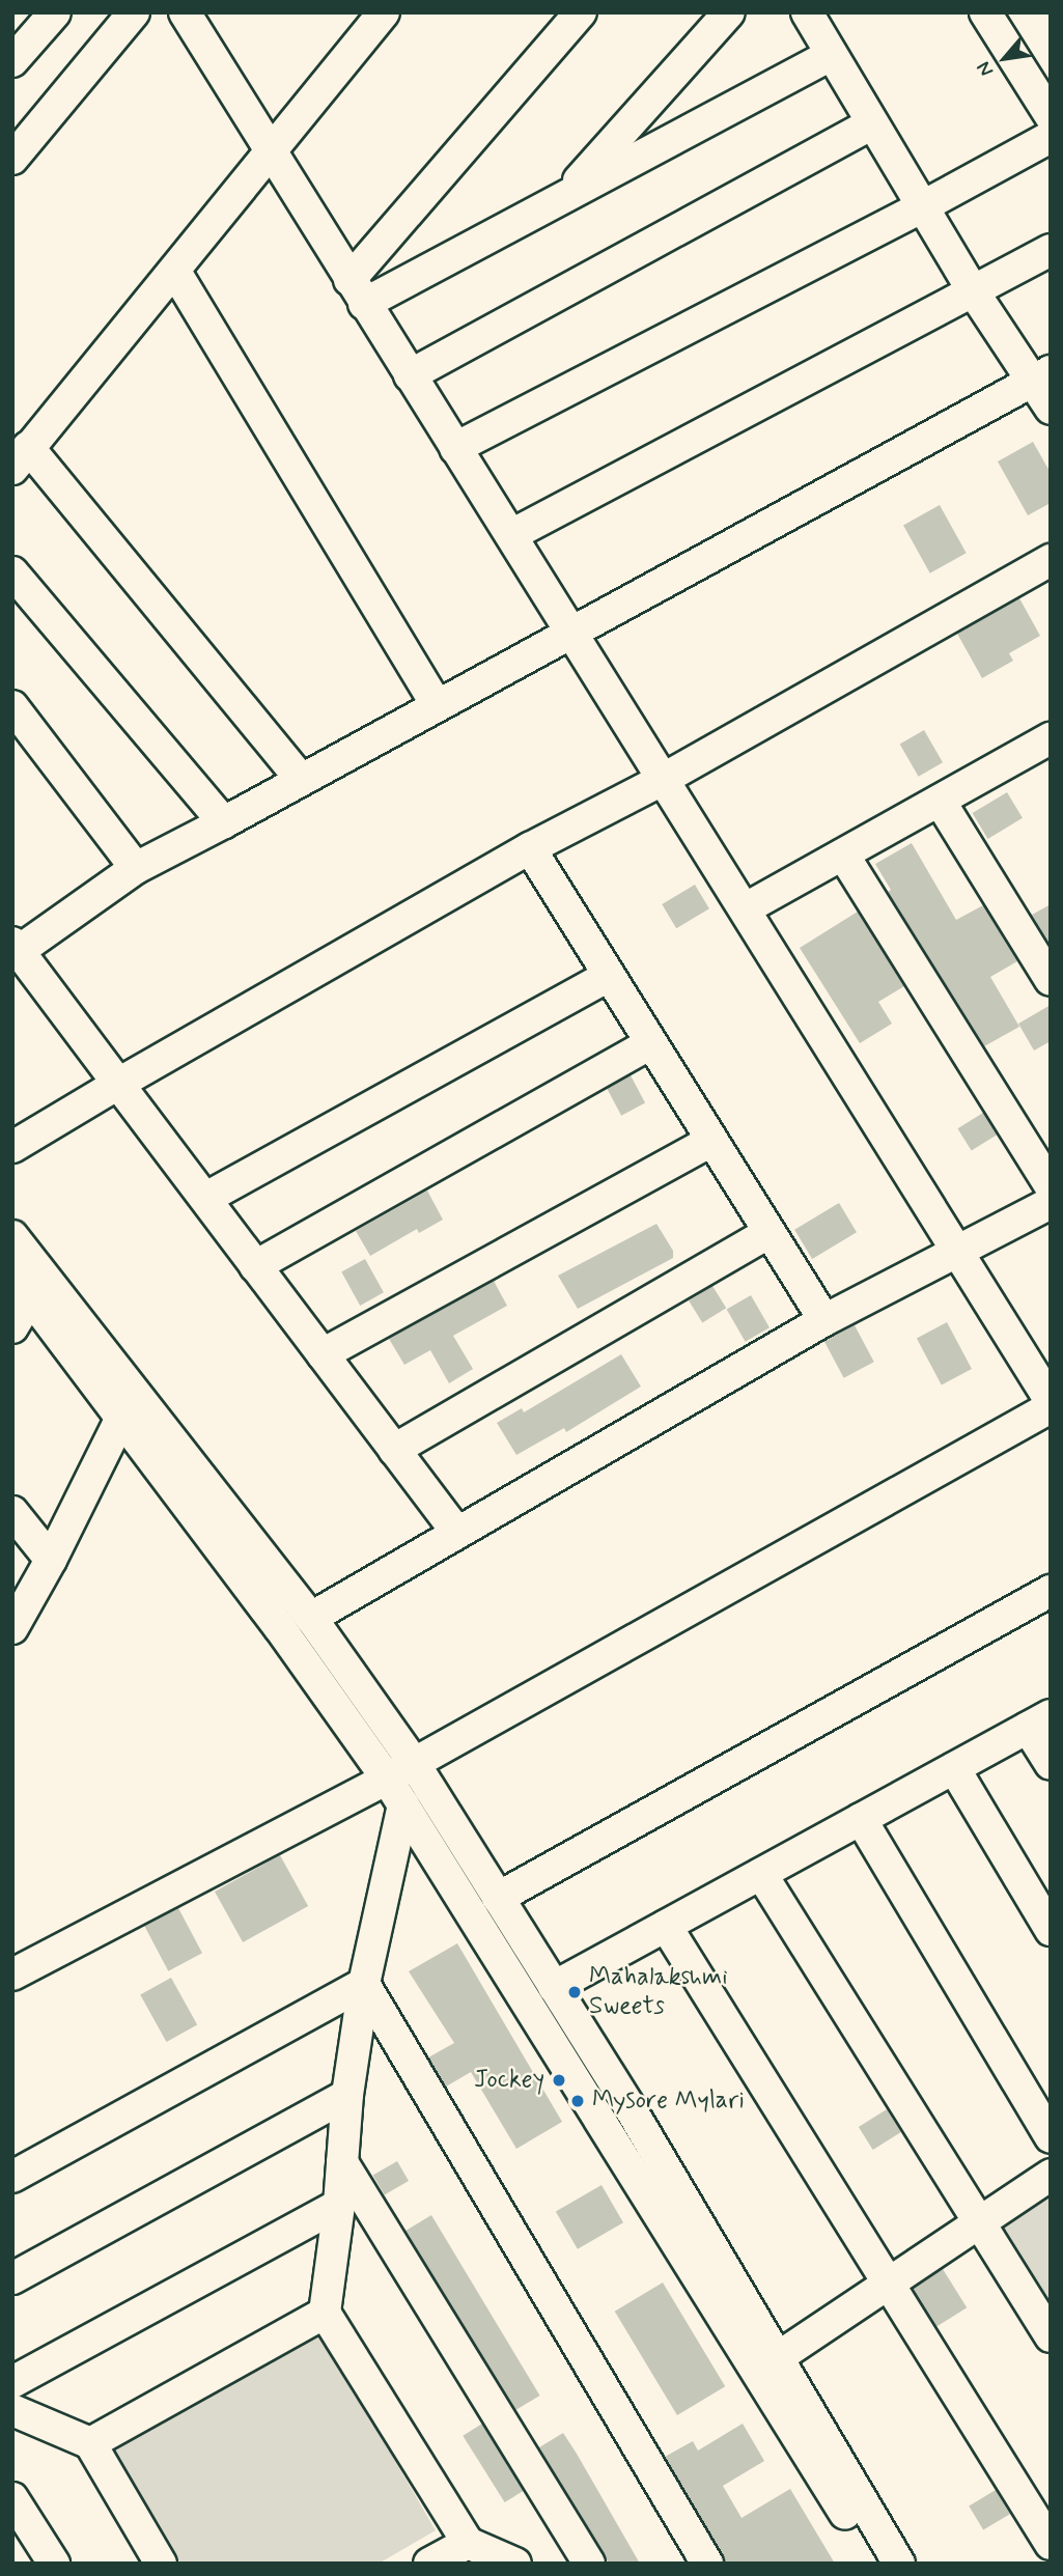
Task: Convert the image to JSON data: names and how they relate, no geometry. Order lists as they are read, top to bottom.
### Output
{
  "places": ["Mahalakshmi Sweets", "Jockey", "Mysore Mylari"],
  "north": "bottom left"
}
